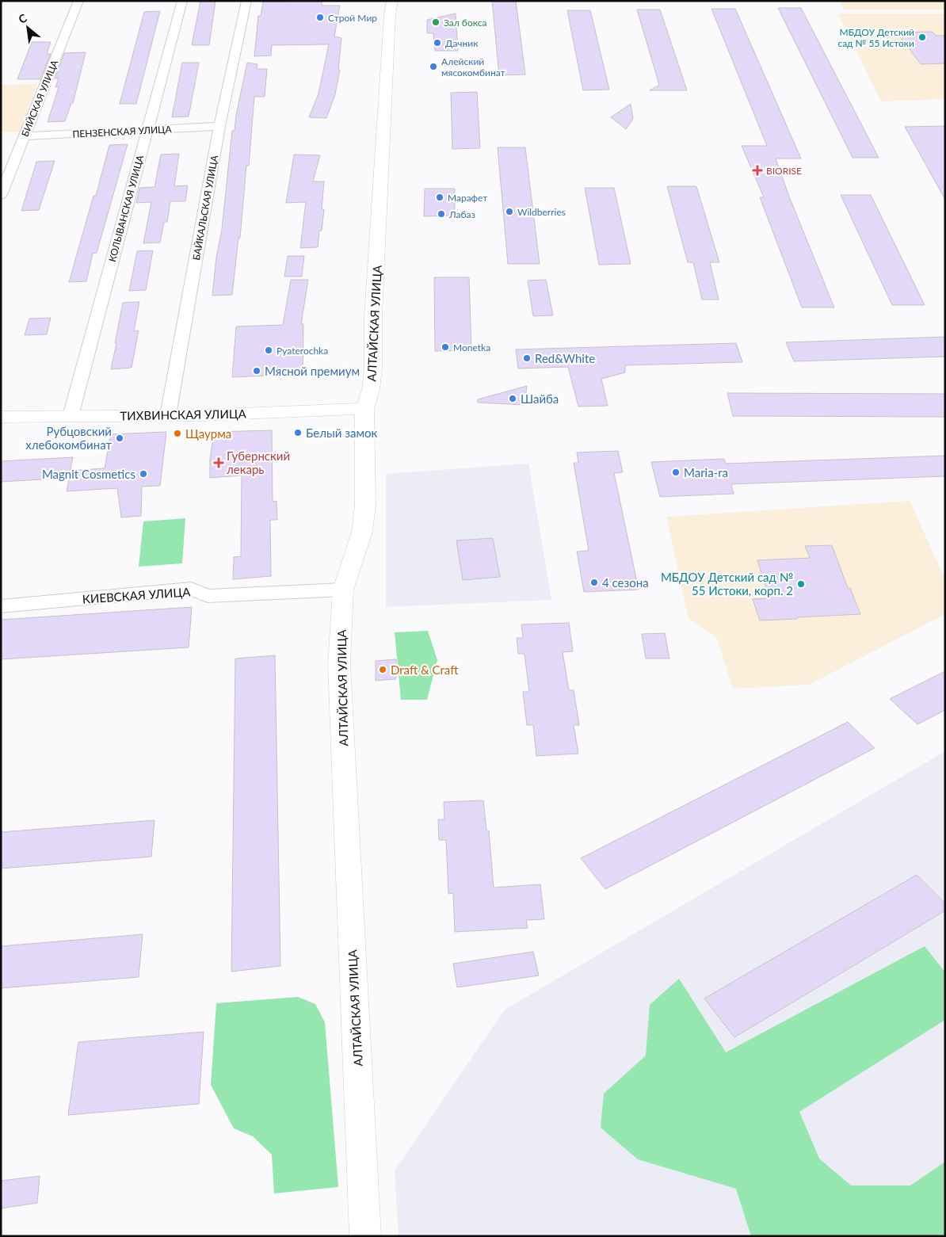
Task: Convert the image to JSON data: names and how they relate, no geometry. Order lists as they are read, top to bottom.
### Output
{
  "streets": {
    "main road": ["АЛТАЙСКАЯ УЛИЦА", "ТИХВИНСКАЯ УЛИЦА"],
    "street": [
      "БИЙСКАЯ УЛИЦА",
      "ПЕНЗЕНСКАЯ УЛИЦА",
      "БАЙКАЛЬСКАЯ УЛИЦА",
      "КОЛЫВАНСКАЯ УЛИЦА",
      "КИЕВСКАЯ УЛИЦА"
    ]
  },
  "crossings": [
    ["БИЙСКАЯ УЛИЦА", "ПЕНЗЕНСКАЯ УЛИЦА"],
    ["ПЕНЗЕНСКАЯ УЛИЦА", "БАЙКАЛЬСКАЯ УЛИЦА"],
    ["ПЕНЗЕНСКАЯ УЛИЦА", "КОЛЫВАНСКАЯ УЛИЦА"],
    ["БАЙКАЛЬСКАЯ УЛИЦА", "ТИХВИНСКАЯ УЛИЦА"],
    ["КОЛЫВАНСКАЯ УЛИЦА", "ТИХВИНСКАЯ УЛИЦА"],
    ["АЛТАЙСКАЯ УЛИЦА", "ТИХВИНСКАЯ УЛИЦА"],
    ["АЛТАЙСКАЯ УЛИЦА", "КИЕВСКАЯ УЛИЦА"]
  ],
  "places": {
    "other": [
      "Строй Мир",
      "Зал бокса",
      "МБДОУ Детский сад № 55 Истоки",
      "Дачник",
      "Алейский мясокомбинат",
      "Марафет",
      "Wildberries",
      "Лабаз",
      "Monetka",
      "Pyaterochka",
      "Red&White",
      "Мясной премиум",
      "Шайба",
      "Белый замок",
      "Щаурма",
      "Рубцовский хлебокомбинат",
      "Maria-ra",
      "Magnit Cosmetics",
      "4 сезона",
      "МБДОУ Детский сад № 55 Истоки, корп. 2",
      "Draft & Craft"
    ],
    "health": ["BIORISE", "Губернский лекарь"]
  },
  "north": "top left"
}
